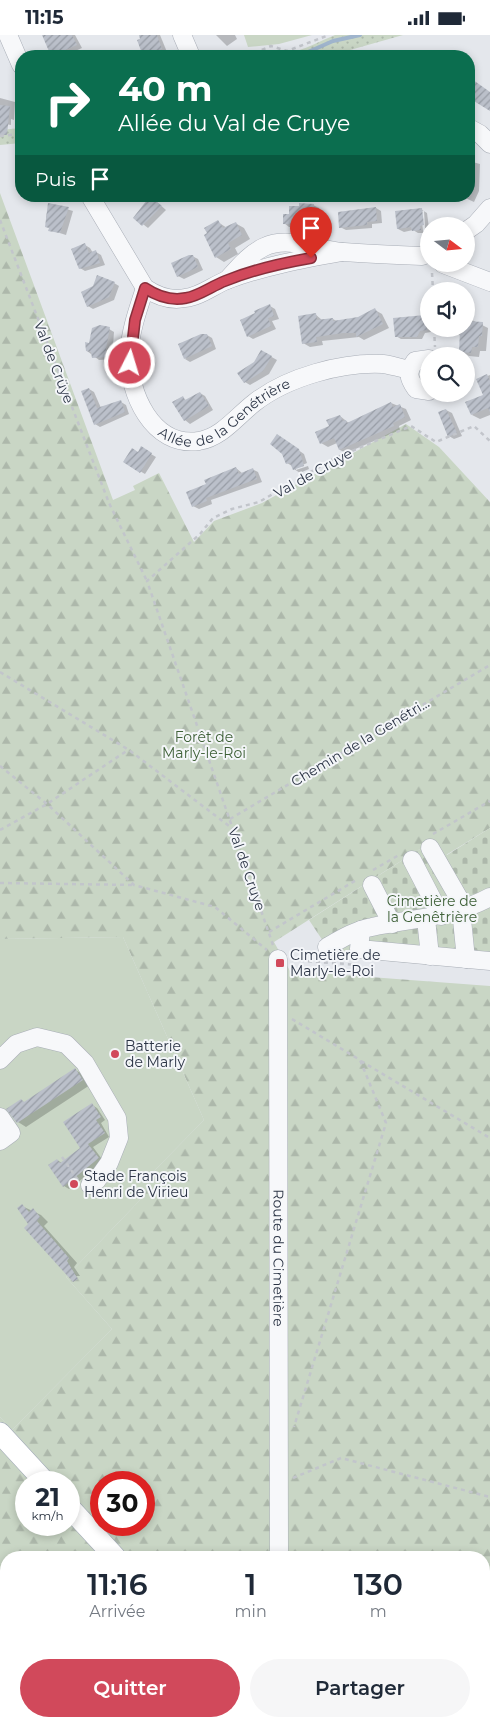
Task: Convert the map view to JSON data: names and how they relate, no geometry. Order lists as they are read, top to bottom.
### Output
{
  "streets": {
    "street": ["Allée de la Genétrière", "Route du Cimetière"],
    "path": ["Val de Crüye", "Val de Cruye", "Chemin de la Genétri..."]
  },
  "crossings": [
    ["Val de Crüye", "Val de Cruye"],
    ["Val de Cruye", "Chemin de la Genétri..."],
    ["Val de Cruye", "Route du Cimetière"]
  ],
  "parks": ["Forêt de Marly-le-Roi", "Cimetière de la Genêtrière"],
  "places": {
    "transit": ["Cimetière de Marly-le-Roi"],
    "other": ["Batterie de Marly", "Stade François Henri de Virieu"]
  },
  "north": "right",
  "page": {
    "status": "11:15",
    "turn": ["40 m", "Allée du Val de Cruye"],
    "then": "Puis",
    "speed": "21 km/h",
    "limit": "30",
    "eta": [
      "11:16",
      "Arrivée",
      "1",
      "min",
      "130",
      "m"
    ],
    "buttons": ["Quitter", "Partager"]
  }
}
